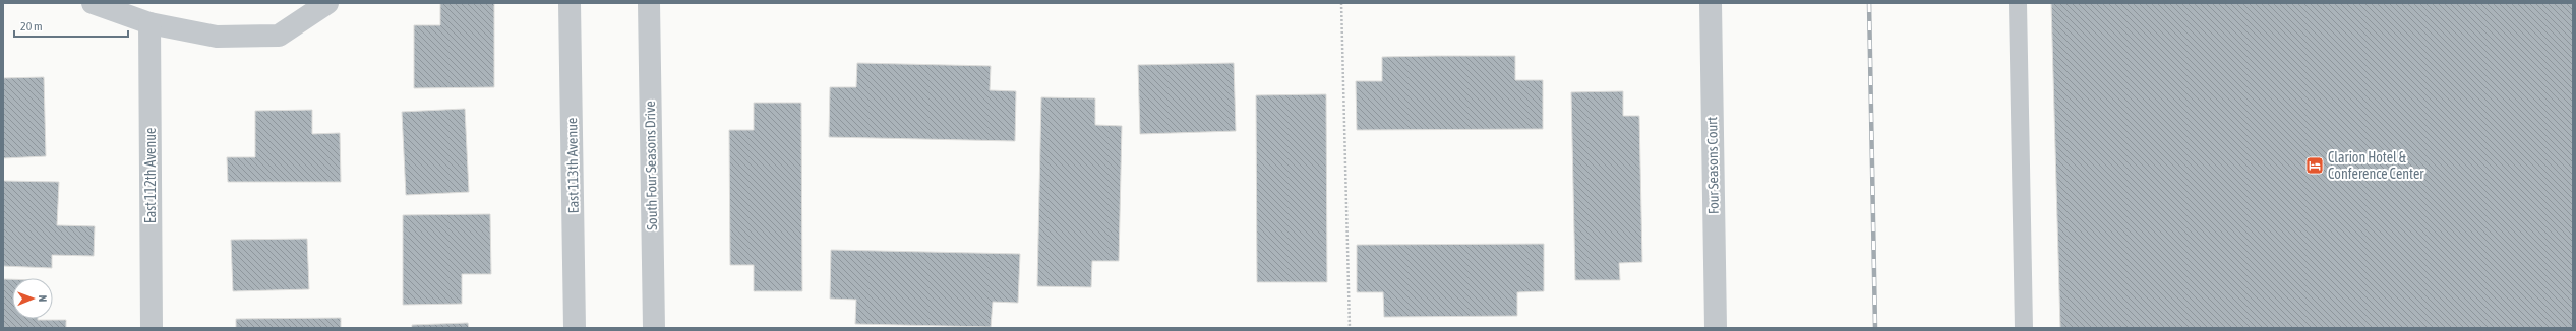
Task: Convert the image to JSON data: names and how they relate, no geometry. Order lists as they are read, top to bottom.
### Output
{
  "streets": {
    "street": [
      "East 113th Avenue",
      "South Four Seasons Drive",
      "Four Seasons Court",
      "East 112th Avenue"
    ]
  },
  "places": {
    "hotel": ["Clarion Hotel & Conference Center"]
  },
  "scale_bar": "20 m",
  "north": "right"
}
